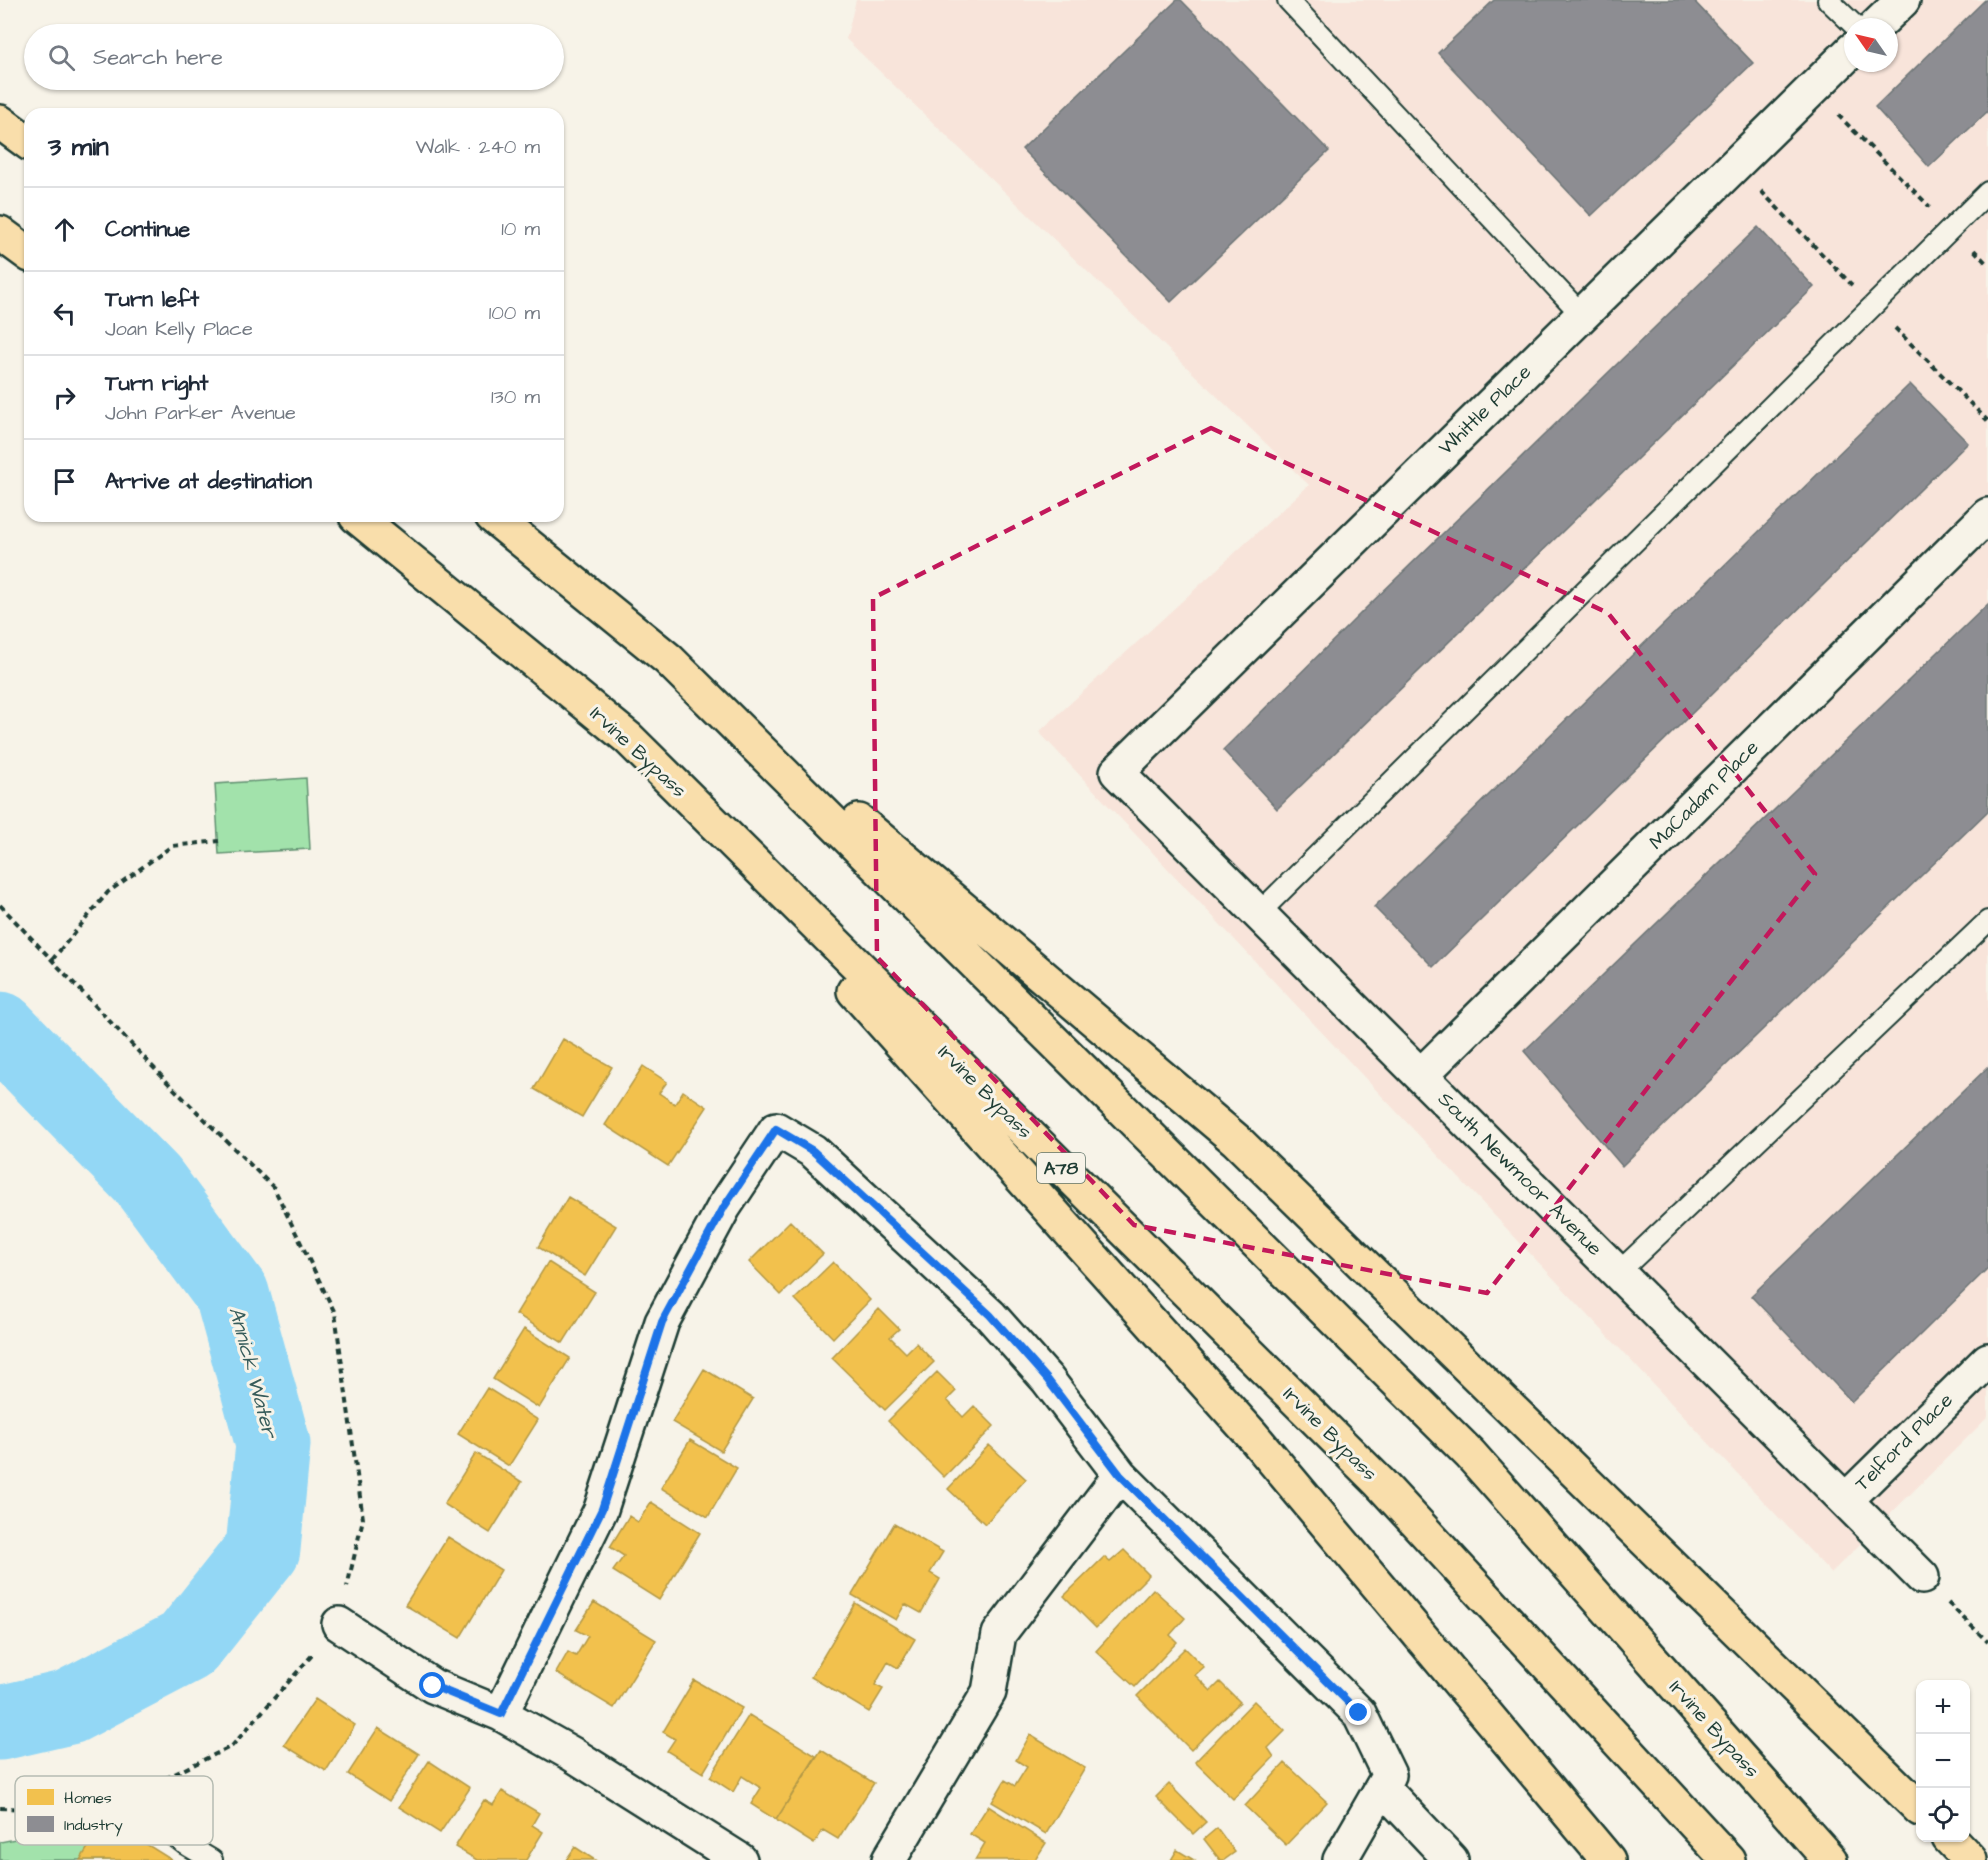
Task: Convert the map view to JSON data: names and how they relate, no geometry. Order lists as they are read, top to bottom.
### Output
{
  "streets": {
    "highway": ["Irvine Bypass", "A78"],
    "street": [
      "Whittle Place",
      "MaCadam Place",
      "South Newmoor Avenue",
      "Telford Place"
    ]
  },
  "crossings": [
    ["Whittle Place", "South Newmoor Avenue"],
    ["Irvine Bypass", "A78"],
    ["MaCadam Place", "South Newmoor Avenue"],
    ["South Newmoor Avenue", "Telford Place"]
  ],
  "water": ["Annick Water"],
  "legend": ["Homes", "Industry"],
  "north": "top left",
  "page": {
    "search": "Search here",
    "heading": ["3 min", "Walk · 240 m"],
    "list": [
      ["Continue", "10 m"],
      ["Turn left", "Joan Kelly Place", "100 m"],
      ["Turn right", "John Parker Avenue", "130 m"],
      "Arrive at destination"
    ],
    "map_buttons": ["+", "−"]
  }
}
